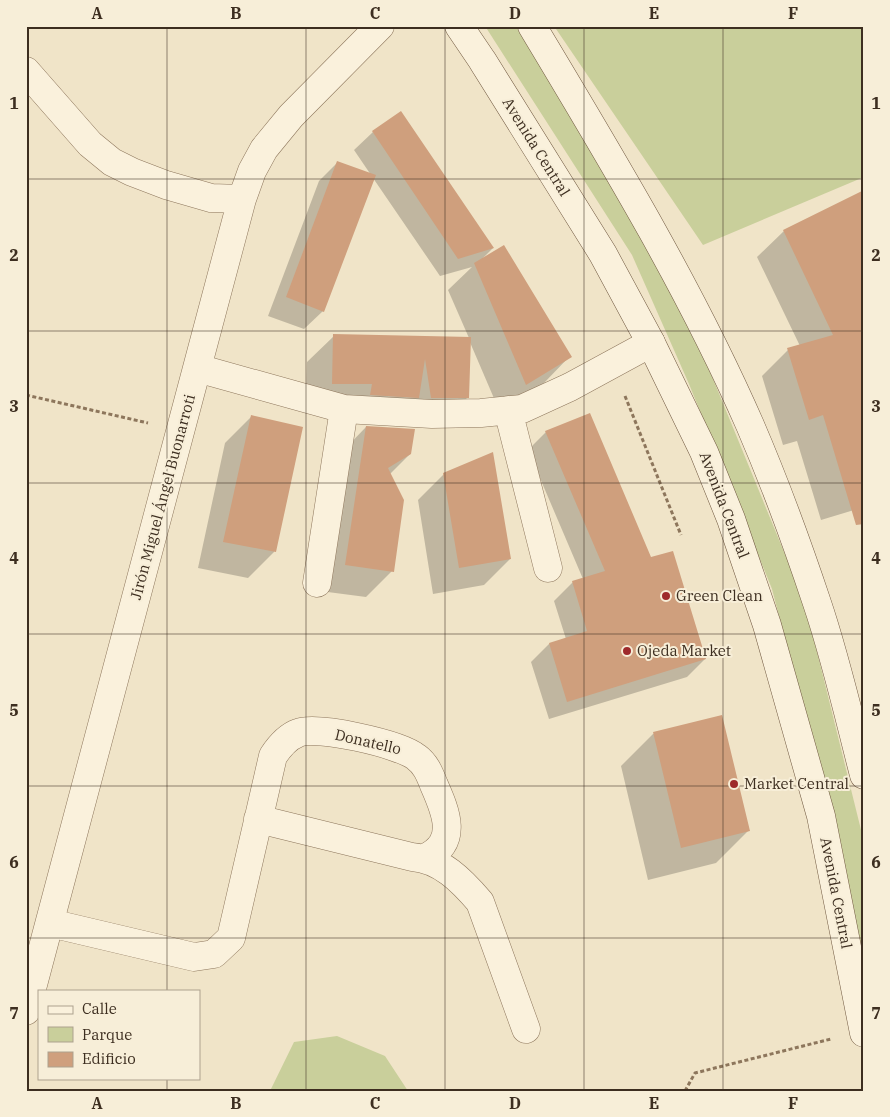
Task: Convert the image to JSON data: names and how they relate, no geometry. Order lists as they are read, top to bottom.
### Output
{
  "streets": {
    "street": ["Avenida Central", "Jirón Miguel Ángel Buonarroti", "Donatello"]
  },
  "crossings": [
    ["Jirón Miguel Ángel Buonarroti", "Donatello"]
  ],
  "places": ["Green Clean", "Ojeda Market", "Market Central"],
  "legend": ["Calle", "Parque", "Edificio"],
  "grid": {
    "columns": [
      "A",
      "B",
      "C",
      "D",
      "E",
      "F"
    ],
    "rows": [
      "1",
      "2",
      "3",
      "4",
      "5",
      "6",
      "7"
    ]
  }
}
